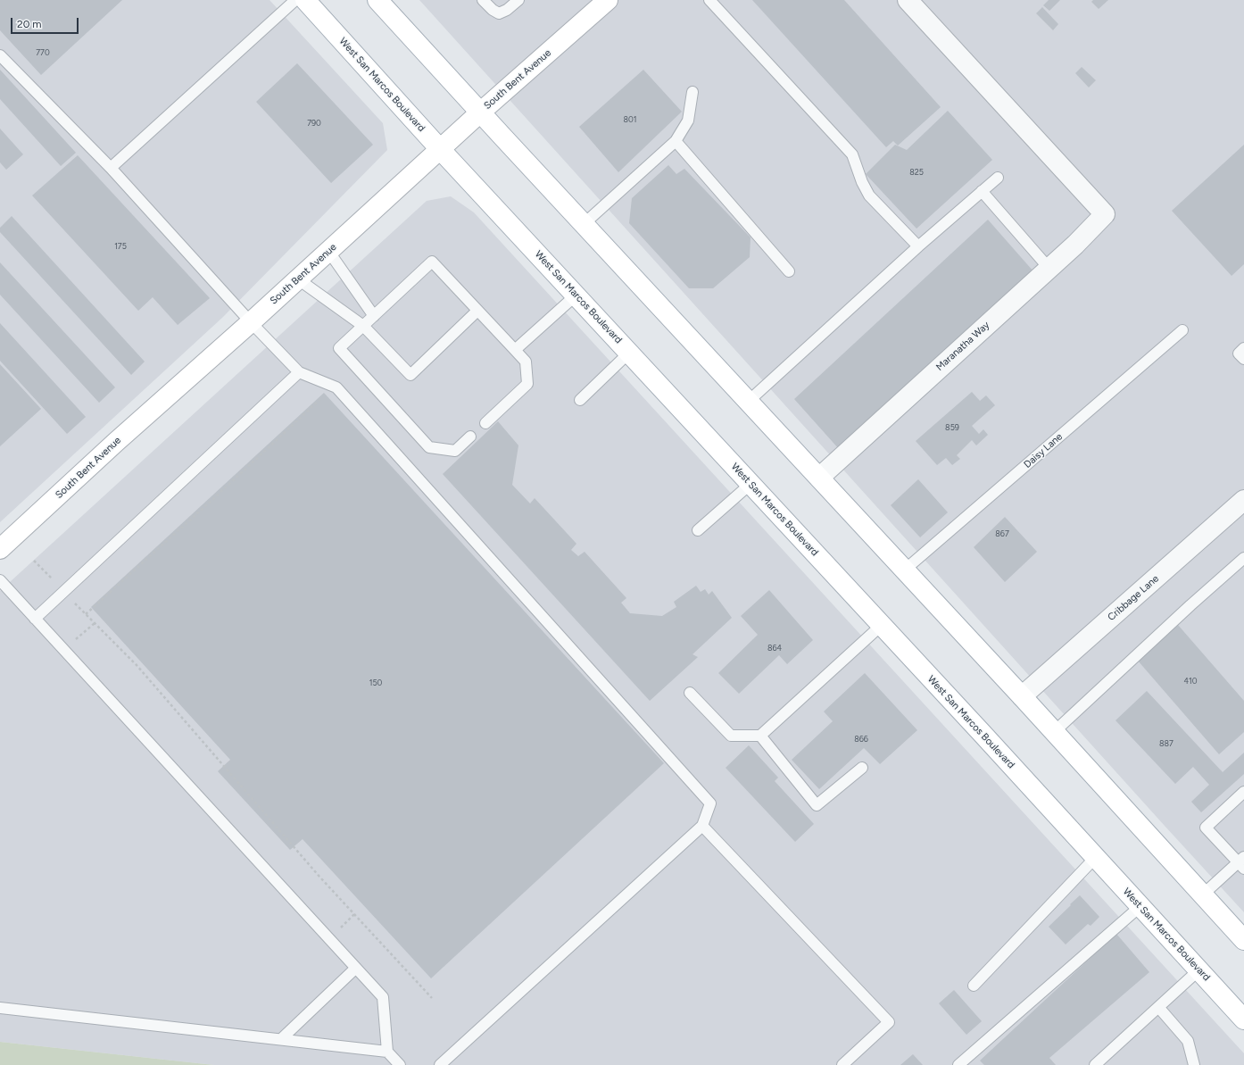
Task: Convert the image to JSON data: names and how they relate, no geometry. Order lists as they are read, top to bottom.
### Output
{
  "streets": {
    "main road": ["South Bent Avenue", "West San Marcos Boulevard"],
    "street": ["Maranatha Way", "Cribbage Lane"],
    "lane": ["Daisy Lane"]
  },
  "crossings": [
    ["South Bent Avenue", "West San Marcos Boulevard"]
  ],
  "house_numbers": [
    "770",
    "801",
    "790",
    "825",
    "175",
    "859",
    "867",
    "864",
    "410",
    "150",
    "866",
    "887"
  ],
  "scale_bar": "20 m"
}
